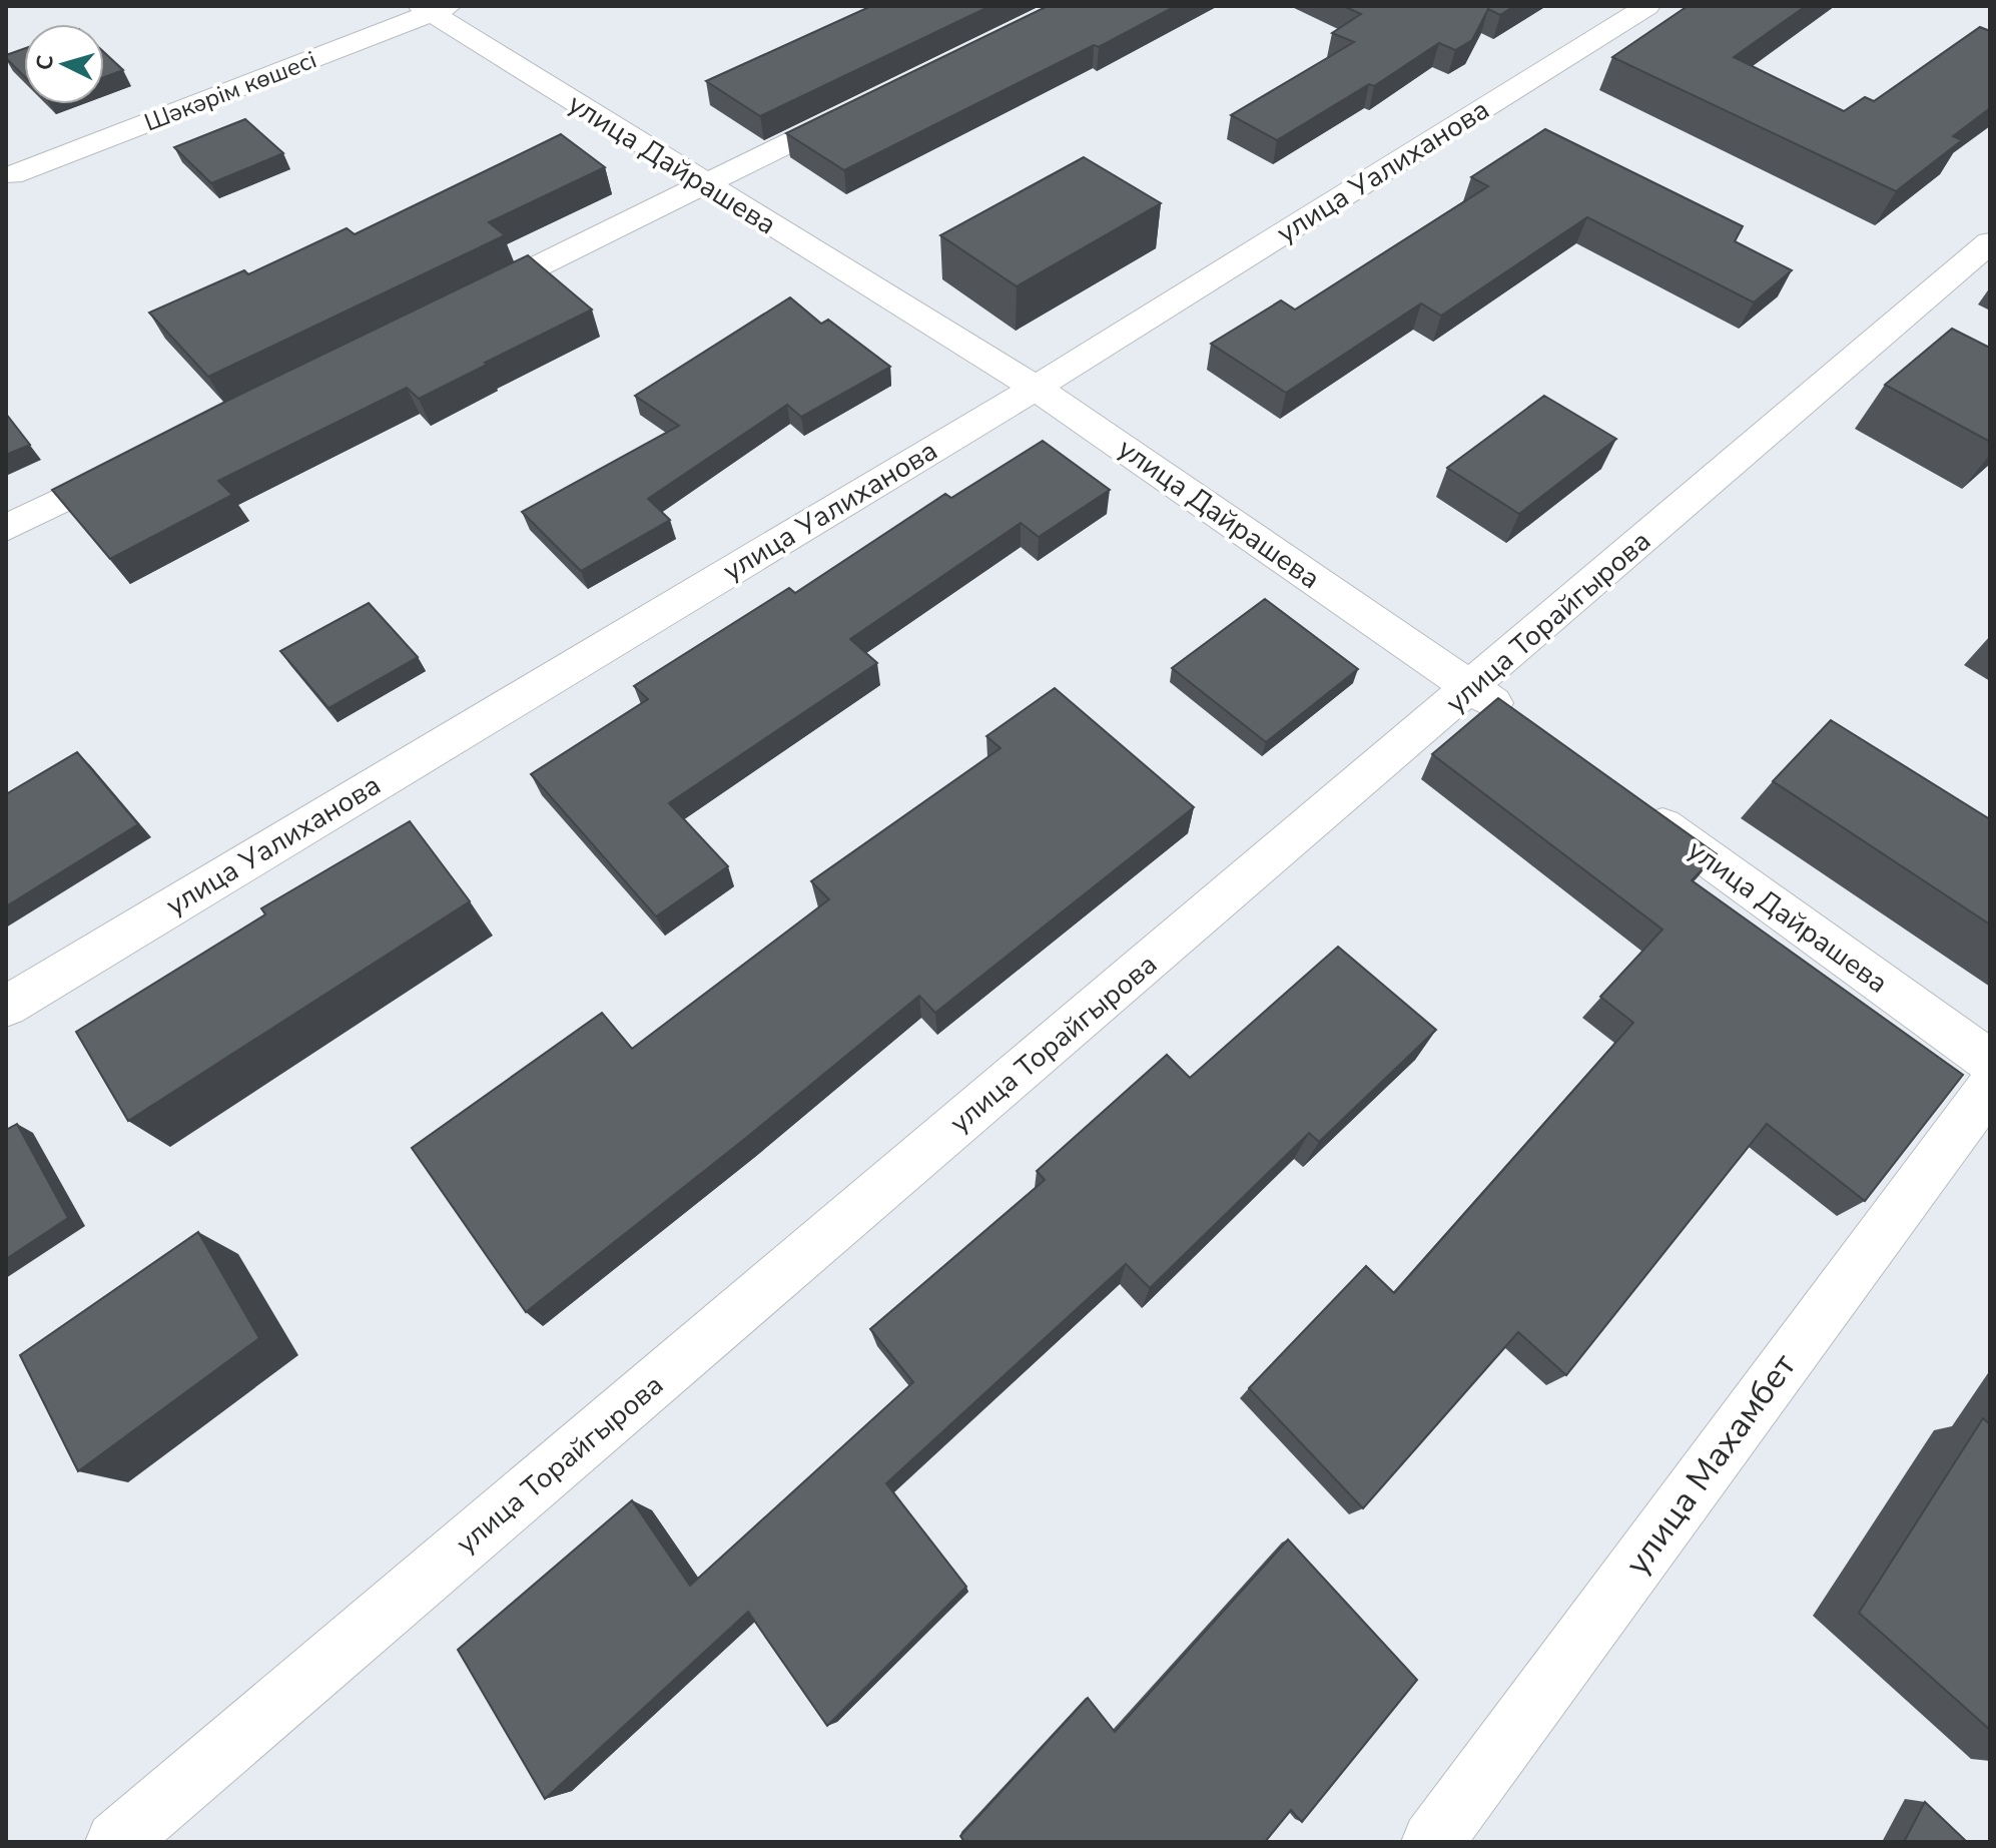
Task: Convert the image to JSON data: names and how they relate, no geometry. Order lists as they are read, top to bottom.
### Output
{
  "streets": {
    "street": [
      "Шәкәрім көшесі",
      "улица Дайрашева",
      "улица Уалиханова",
      "улица Торайгырова",
      "улица Махамбет"
    ]
  },
  "crossings": [
    ["Шәкәрім көшесі", "улица Дайрашева"],
    ["улица Дайрашева", "улица Уалиханова"],
    ["улица Дайрашева", "улица Торайгырова"]
  ],
  "north": "left"
}
